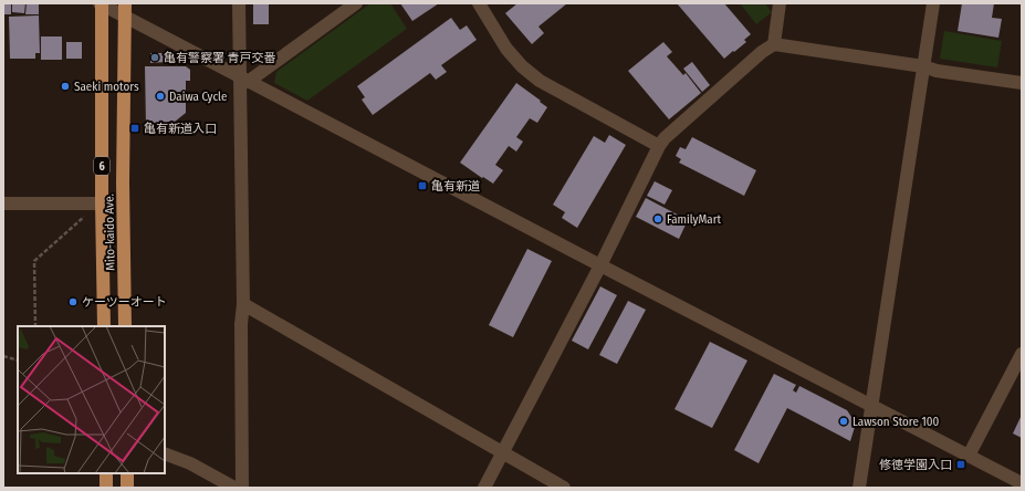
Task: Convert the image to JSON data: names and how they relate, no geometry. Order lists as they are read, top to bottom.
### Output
{
  "streets": {
    "highway": ["6", "Mito-kaido Ave."]
  },
  "places": {
    "other": [
      "亀有警察署 青戸交番",
      "Saeki motors",
      "Daiwa Cycle",
      "FamilyMart",
      "ケーツーオート",
      "Lawson Store 100"
    ],
    "transit": ["亀有新道入口", "亀有新道", "修徳学園入口"]
  }
}
